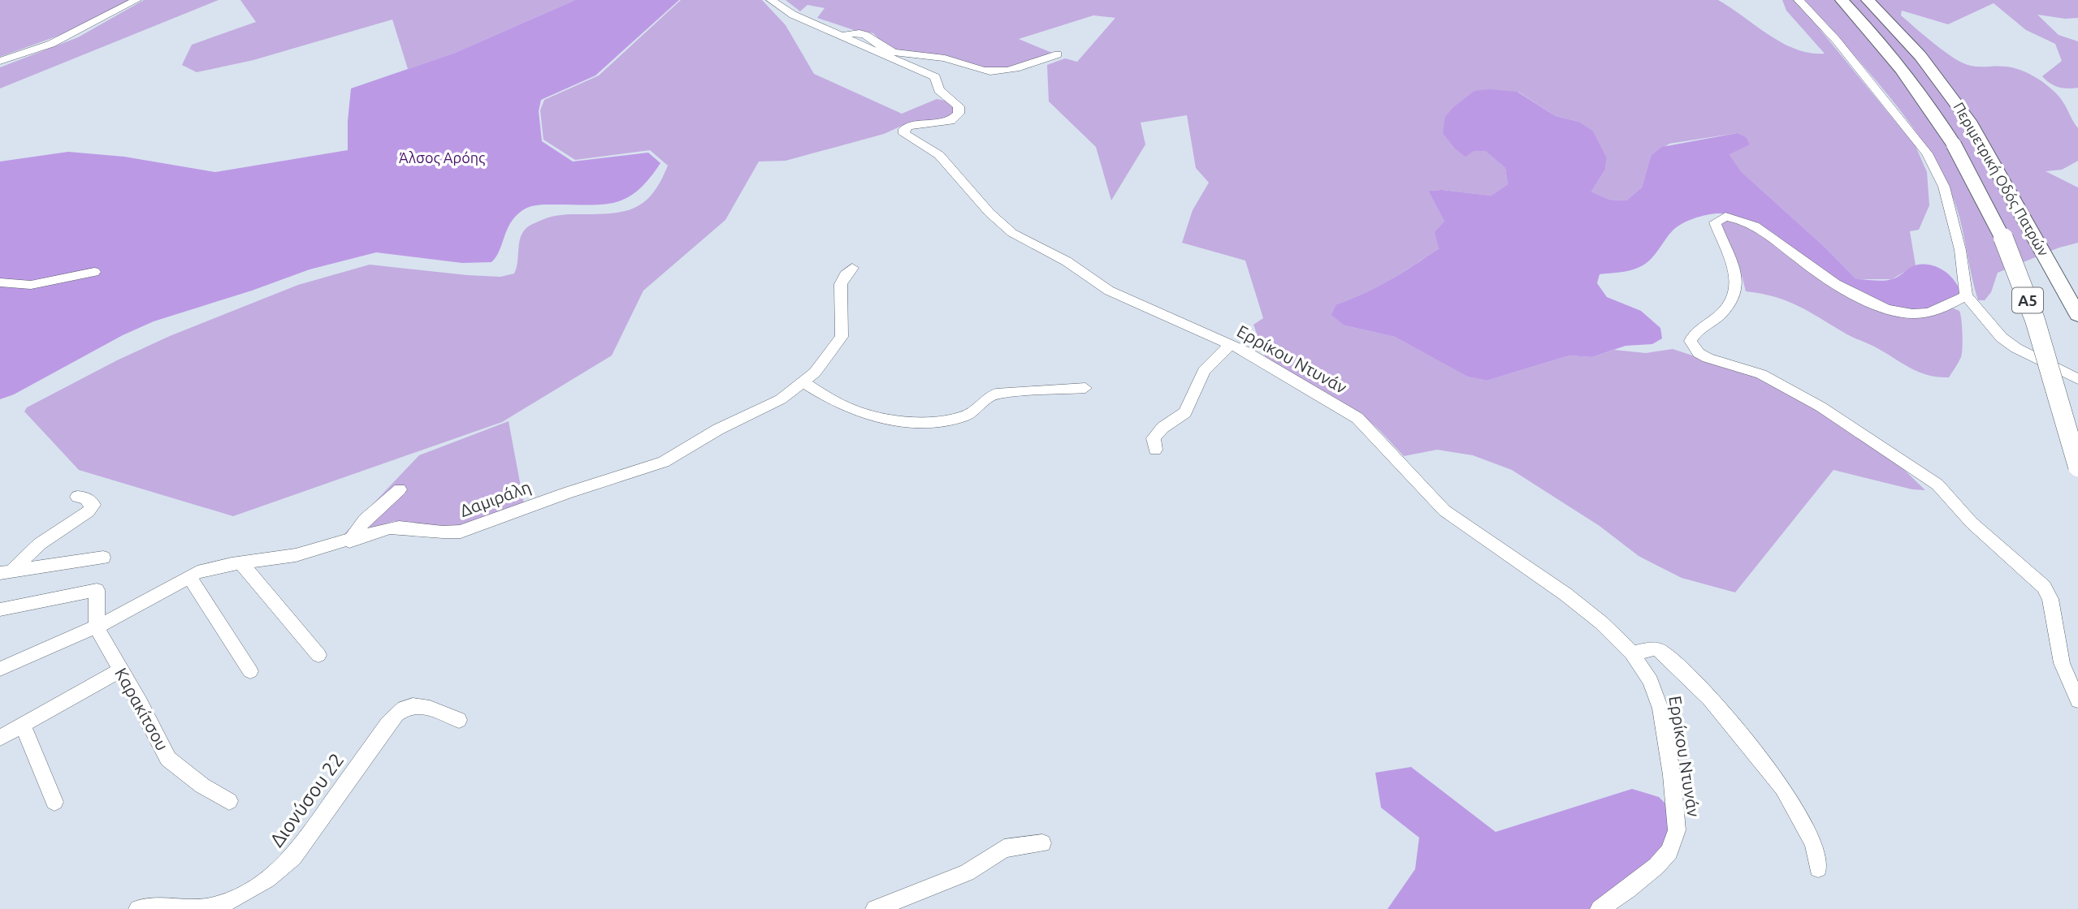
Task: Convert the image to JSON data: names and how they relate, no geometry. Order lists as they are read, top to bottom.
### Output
{
  "streets": {
    "highway": ["Περιμετρική Οδός Πατρών", "Α5"],
    "street": [
      "Ερρίκου Ντυνάν",
      "Δαμιράλη",
      "Καρακίτσου",
      "Διονύσου 22"
    ]
  },
  "crossings": [
    ["Δαμιράλη", "Καρακίτσου"]
  ],
  "parks": ["Άλσος Αρόης"]
}
